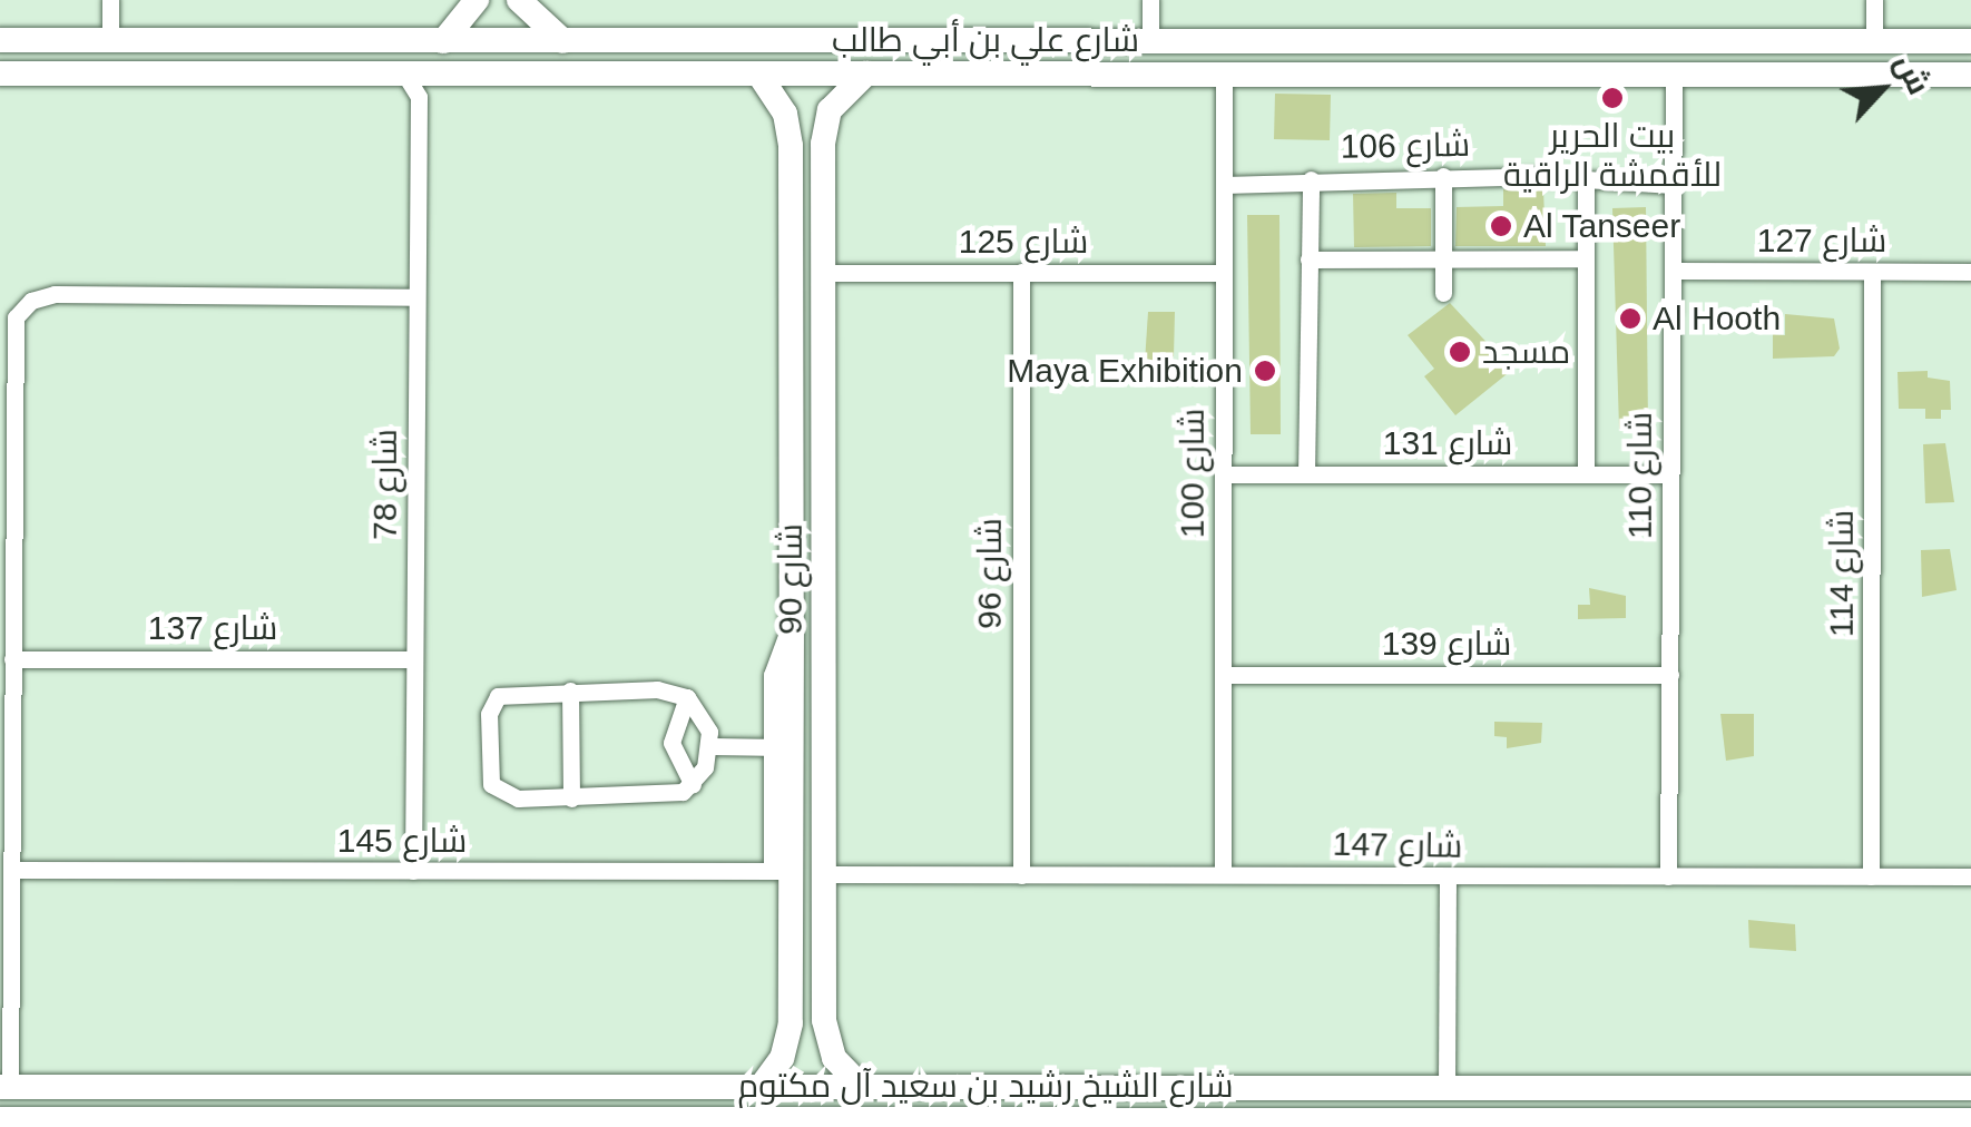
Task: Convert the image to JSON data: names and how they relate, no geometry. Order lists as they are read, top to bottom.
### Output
{
  "streets": {
    "street": [
      "شارع علي بن أبي طالب",
      "شارع 106",
      "شارع 127",
      "شارع 125",
      "شارع 131",
      "شارع 100",
      "شارع 110",
      "شارع 78",
      "شارع 96",
      "شارع 114",
      "شارع 90",
      "شارع 137",
      "شارع 139",
      "شارع 145",
      "شارع 147",
      "شارع الشيخ رشيد بن سعيد آل مكتوم"
    ]
  },
  "crossings": [
    ["شارع علي بن أبي طالب", "شارع 100"],
    ["شارع علي بن أبي طالب", "شارع 110"],
    ["شارع علي بن أبي طالب", "شارع 78"],
    ["شارع علي بن أبي طالب", "شارع 90"],
    ["شارع 106", "شارع 100"],
    ["شارع 106", "شارع 110"],
    ["شارع 127", "شارع 110"],
    ["شارع 127", "شارع 114"],
    ["شارع 125", "شارع 100"],
    ["شارع 125", "شارع 96"],
    ["شارع 125", "شارع 90"],
    ["شارع 131", "شارع 100"],
    ["شارع 131", "شارع 110"],
    ["شارع 100", "شارع 139"],
    ["شارع 100", "شارع 147"],
    ["شارع 110", "شارع 139"],
    ["شارع 110", "شارع 147"],
    ["شارع 78", "شارع 137"],
    ["شارع 78", "شارع 145"],
    ["شارع 96", "شارع 147"],
    ["شارع 114", "شارع 147"],
    ["شارع 90", "شارع 145"],
    ["شارع 90", "شارع 147"],
    ["شارع 90", "شارع الشيخ رشيد بن سعيد آل مكتوم"]
  ],
  "places": [
    "بيت الحرير للأقمشة الراقية",
    "Al Tanseer",
    "Al Hooth",
    "مسجد",
    "Maya Exhibition"
  ],
  "north": "top right"
}
